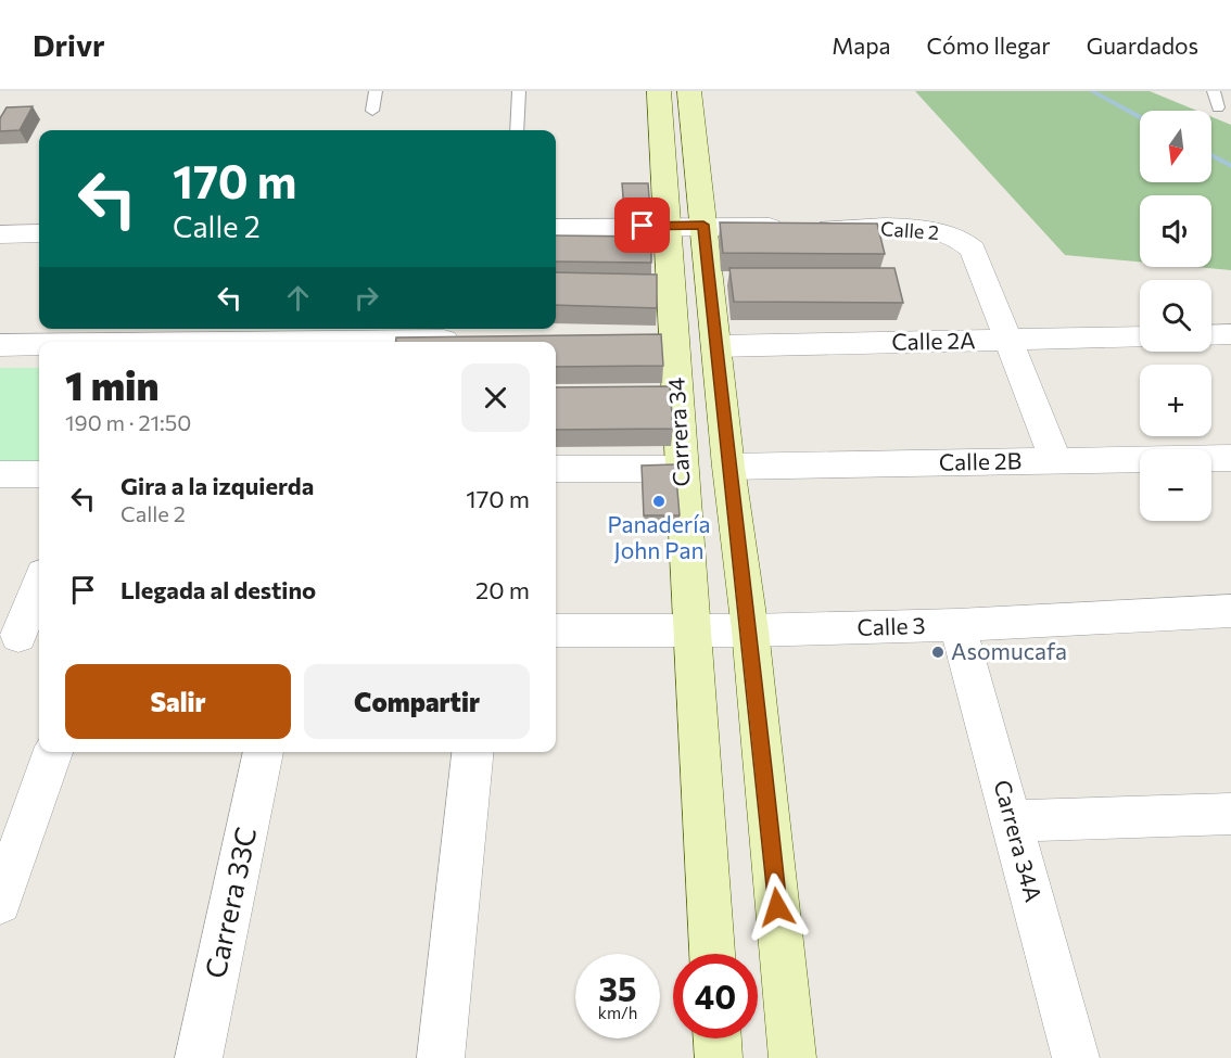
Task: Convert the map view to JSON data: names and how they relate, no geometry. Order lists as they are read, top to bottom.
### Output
{
  "streets": {
    "street": [
      "Calle 2",
      "Calle 2A",
      "Carrera 34",
      "Calle 2B",
      "Calle 3",
      "Carrera 34A",
      "Carrera 33C"
    ]
  },
  "crossings": [
    ["Calle 2", "Calle 2A"],
    ["Calle 2", "Carrera 34"],
    ["Calle 2A", "Carrera 34"],
    ["Carrera 34", "Calle 2B"],
    ["Carrera 34", "Calle 3"],
    ["Calle 3", "Carrera 34A"]
  ],
  "places": ["Panadería John Pan", "Asomucafa"],
  "north": "bottom",
  "page": {
    "header": "Drivr",
    "nav": ["Mapa", "Cómo llegar", "Guardados"],
    "map_buttons": ["+", "−"],
    "turn": ["170 m", "Calle 2"],
    "heading": ["1 min", "190 m · 21:50"],
    "list": [
      {
        "name": "Gira a la izquierda",
        "note": "Calle 2",
        "value": "170 m"
      },
      {
        "name": "Llegada al destino",
        "value": "20 m"
      }
    ],
    "buttons": ["Salir", "Compartir"],
    "speed": "35 km/h",
    "limit": "40"
  }
}
